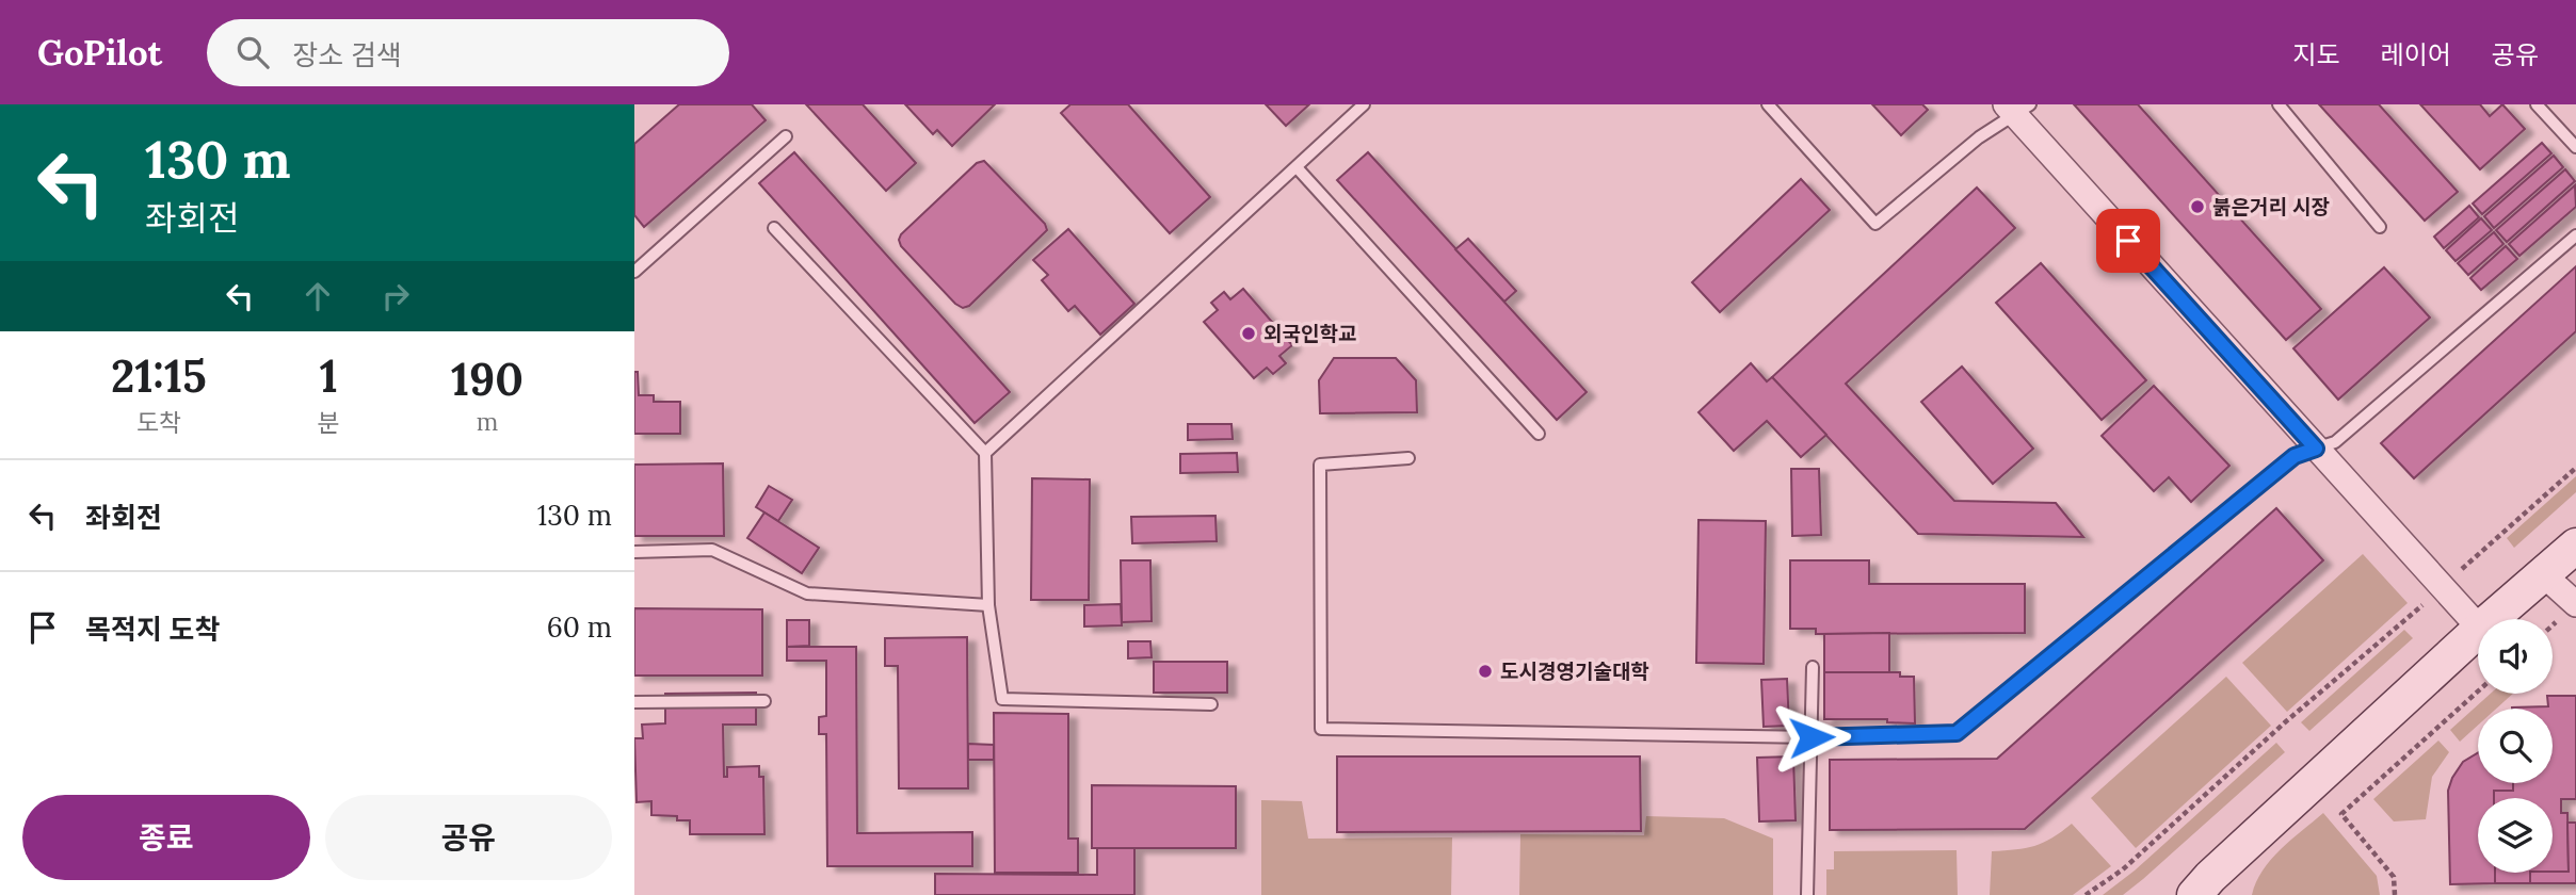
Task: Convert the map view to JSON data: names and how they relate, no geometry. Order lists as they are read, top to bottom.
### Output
{
  "places": ["붉은거리 시장", "외국인학교", "도시경영기술대학"],
  "page": {
    "header": "GoPilot",
    "search": "장소 검색",
    "nav": ["지도", "레이어", "공유"],
    "turn": ["130 m", "좌회전"],
    "eta": [
      "21:15",
      "도착",
      "1",
      "분",
      "190",
      "m"
    ],
    "list": [
      {
        "name": "좌회전",
        "value": "130 m"
      },
      {
        "name": "목적지 도착",
        "value": "60 m"
      }
    ],
    "buttons": ["종료", "공유"]
  }
}
